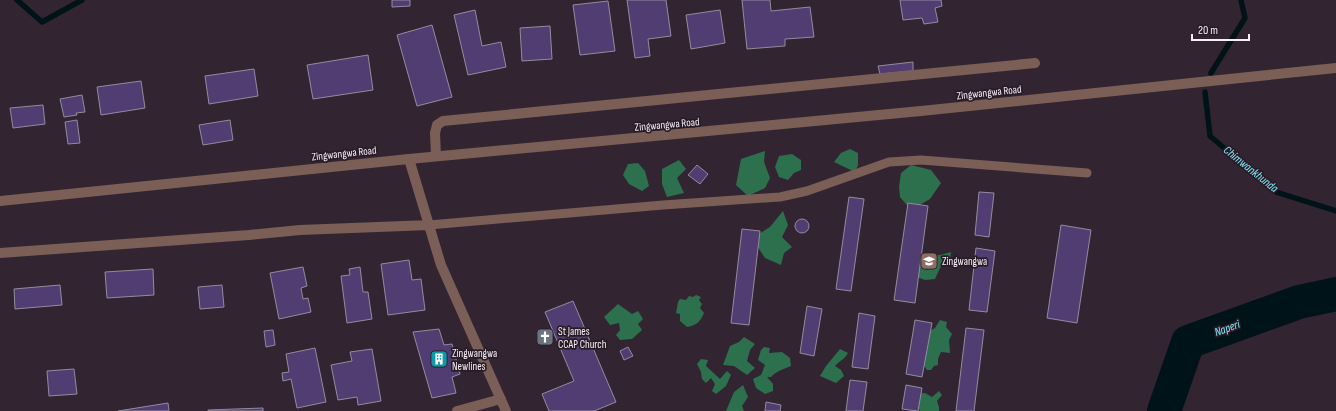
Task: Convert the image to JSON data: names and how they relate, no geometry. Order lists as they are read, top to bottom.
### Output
{
  "streets": {
    "street": ["Zingwangwa Road"]
  },
  "water": ["Chimwankhunda", "Naperi"],
  "places": {
    "school or university": ["Zingwangwa"],
    "church": ["St James CCAP Church"],
    "building": ["Zingwangwa Newlines"]
  },
  "scale_bar": "20 m"
}
